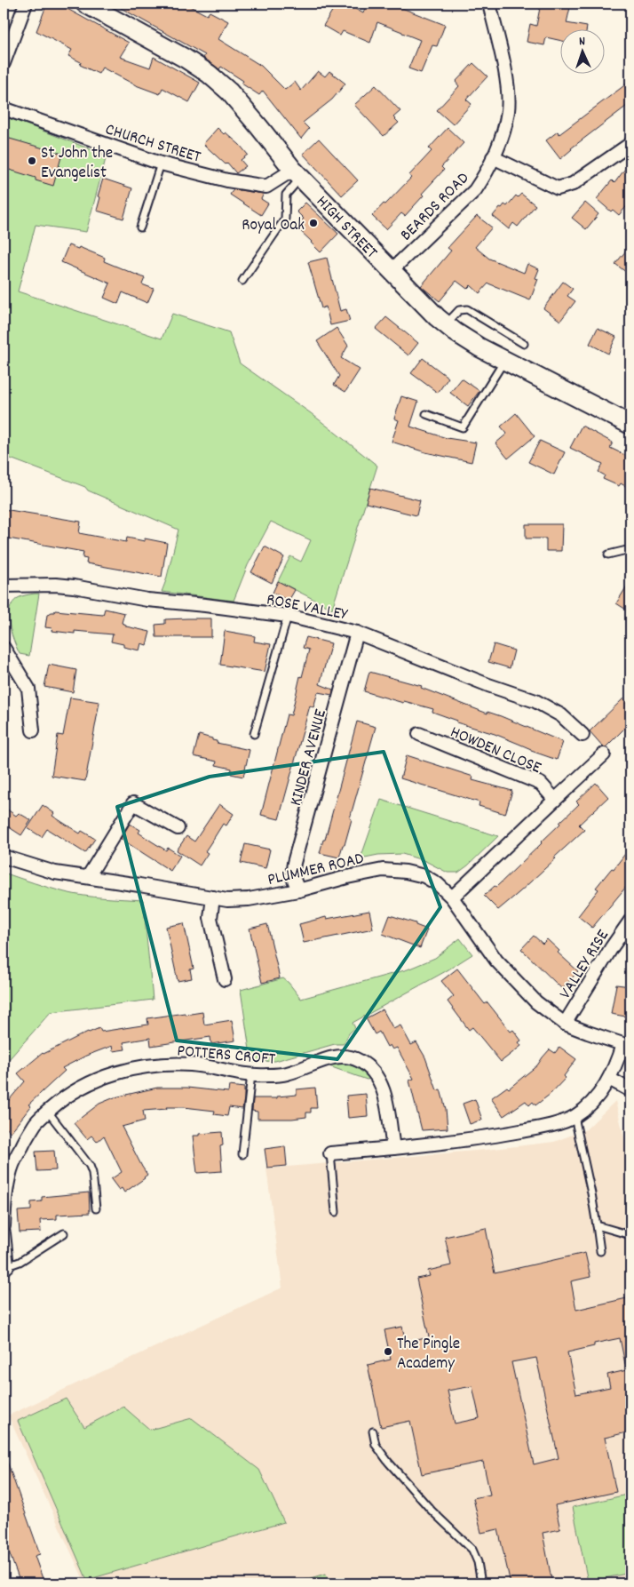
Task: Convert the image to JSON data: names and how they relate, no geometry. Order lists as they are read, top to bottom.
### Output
{
  "streets": {
    "main road": ["HIGH STREET"],
    "street": [
      "CHURCH STREET",
      "BEARDS ROAD",
      "ROSE VALLEY",
      "HOWDEN CLOSE",
      "KINDER AVENUE",
      "PLUMMER ROAD",
      "VALLEY RISE",
      "POTTERS CROFT"
    ]
  },
  "crossings": [
    ["CHURCH STREET", "HIGH STREET"],
    ["BEARDS ROAD", "HIGH STREET"],
    ["ROSE VALLEY", "KINDER AVENUE"],
    ["KINDER AVENUE", "PLUMMER ROAD"]
  ],
  "places": ["St John the Evangelist", "Royal Oak", "The Pingle Academy"],
  "north": "top"
}
